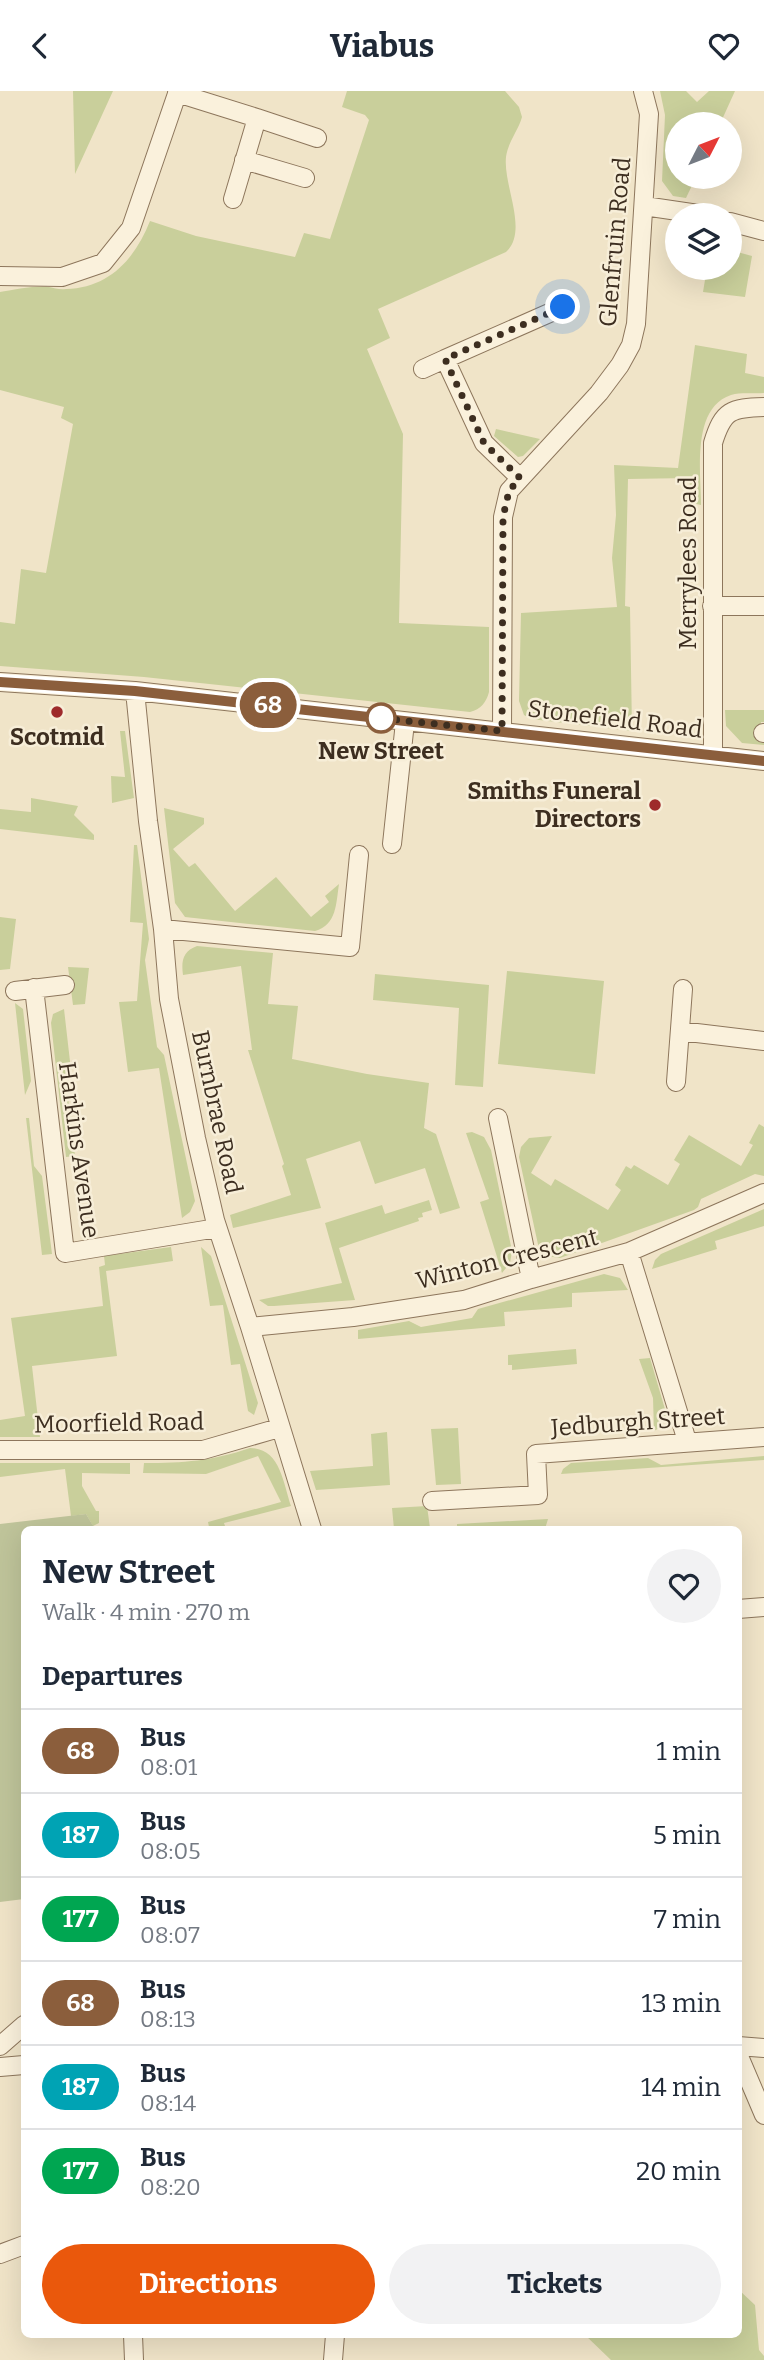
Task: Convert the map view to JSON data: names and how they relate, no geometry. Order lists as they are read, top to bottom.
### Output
{
  "streets": {
    "street": [
      "Glenfruin Road",
      "Merrylees Road",
      "Stonefield Road",
      "Burnbrae Road",
      "Harkins Avenue",
      "Winton Crescent",
      "Jedburgh Street",
      "Moorfield Road"
    ]
  },
  "crossings": [
    ["Glenfruin Road", "Stonefield Road"],
    ["Merrylees Road", "Stonefield Road"],
    ["Stonefield Road", "Burnbrae Road"],
    ["Burnbrae Road", "Harkins Avenue"],
    ["Burnbrae Road", "Winton Crescent"],
    ["Burnbrae Road", "Moorfield Road"]
  ],
  "places": ["Scotmid", "New Street", "Smiths Funeral Directors"],
  "lines": ["bus line 68"],
  "north": "top right",
  "page": {
    "header": "Viabus",
    "on_map": "68",
    "heading": [
      ["New Street", "Walk · 4 min · 270 m"],
      "Departures"
    ],
    "list": [
      {
        "mark": "68",
        "name": "Bus",
        "note": "08:01",
        "value": "1 min"
      },
      {
        "mark": "187",
        "name": "Bus",
        "note": "08:05",
        "value": "5 min"
      },
      {
        "mark": "177",
        "name": "Bus",
        "note": "08:07",
        "value": "7 min"
      },
      {
        "mark": "68",
        "name": "Bus",
        "note": "08:13",
        "value": "13 min"
      },
      {
        "mark": "187",
        "name": "Bus",
        "note": "08:14",
        "value": "14 min"
      },
      {
        "mark": "177",
        "name": "Bus",
        "note": "08:20",
        "value": "20 min"
      }
    ],
    "buttons": ["Directions", "Tickets"]
  }
}
